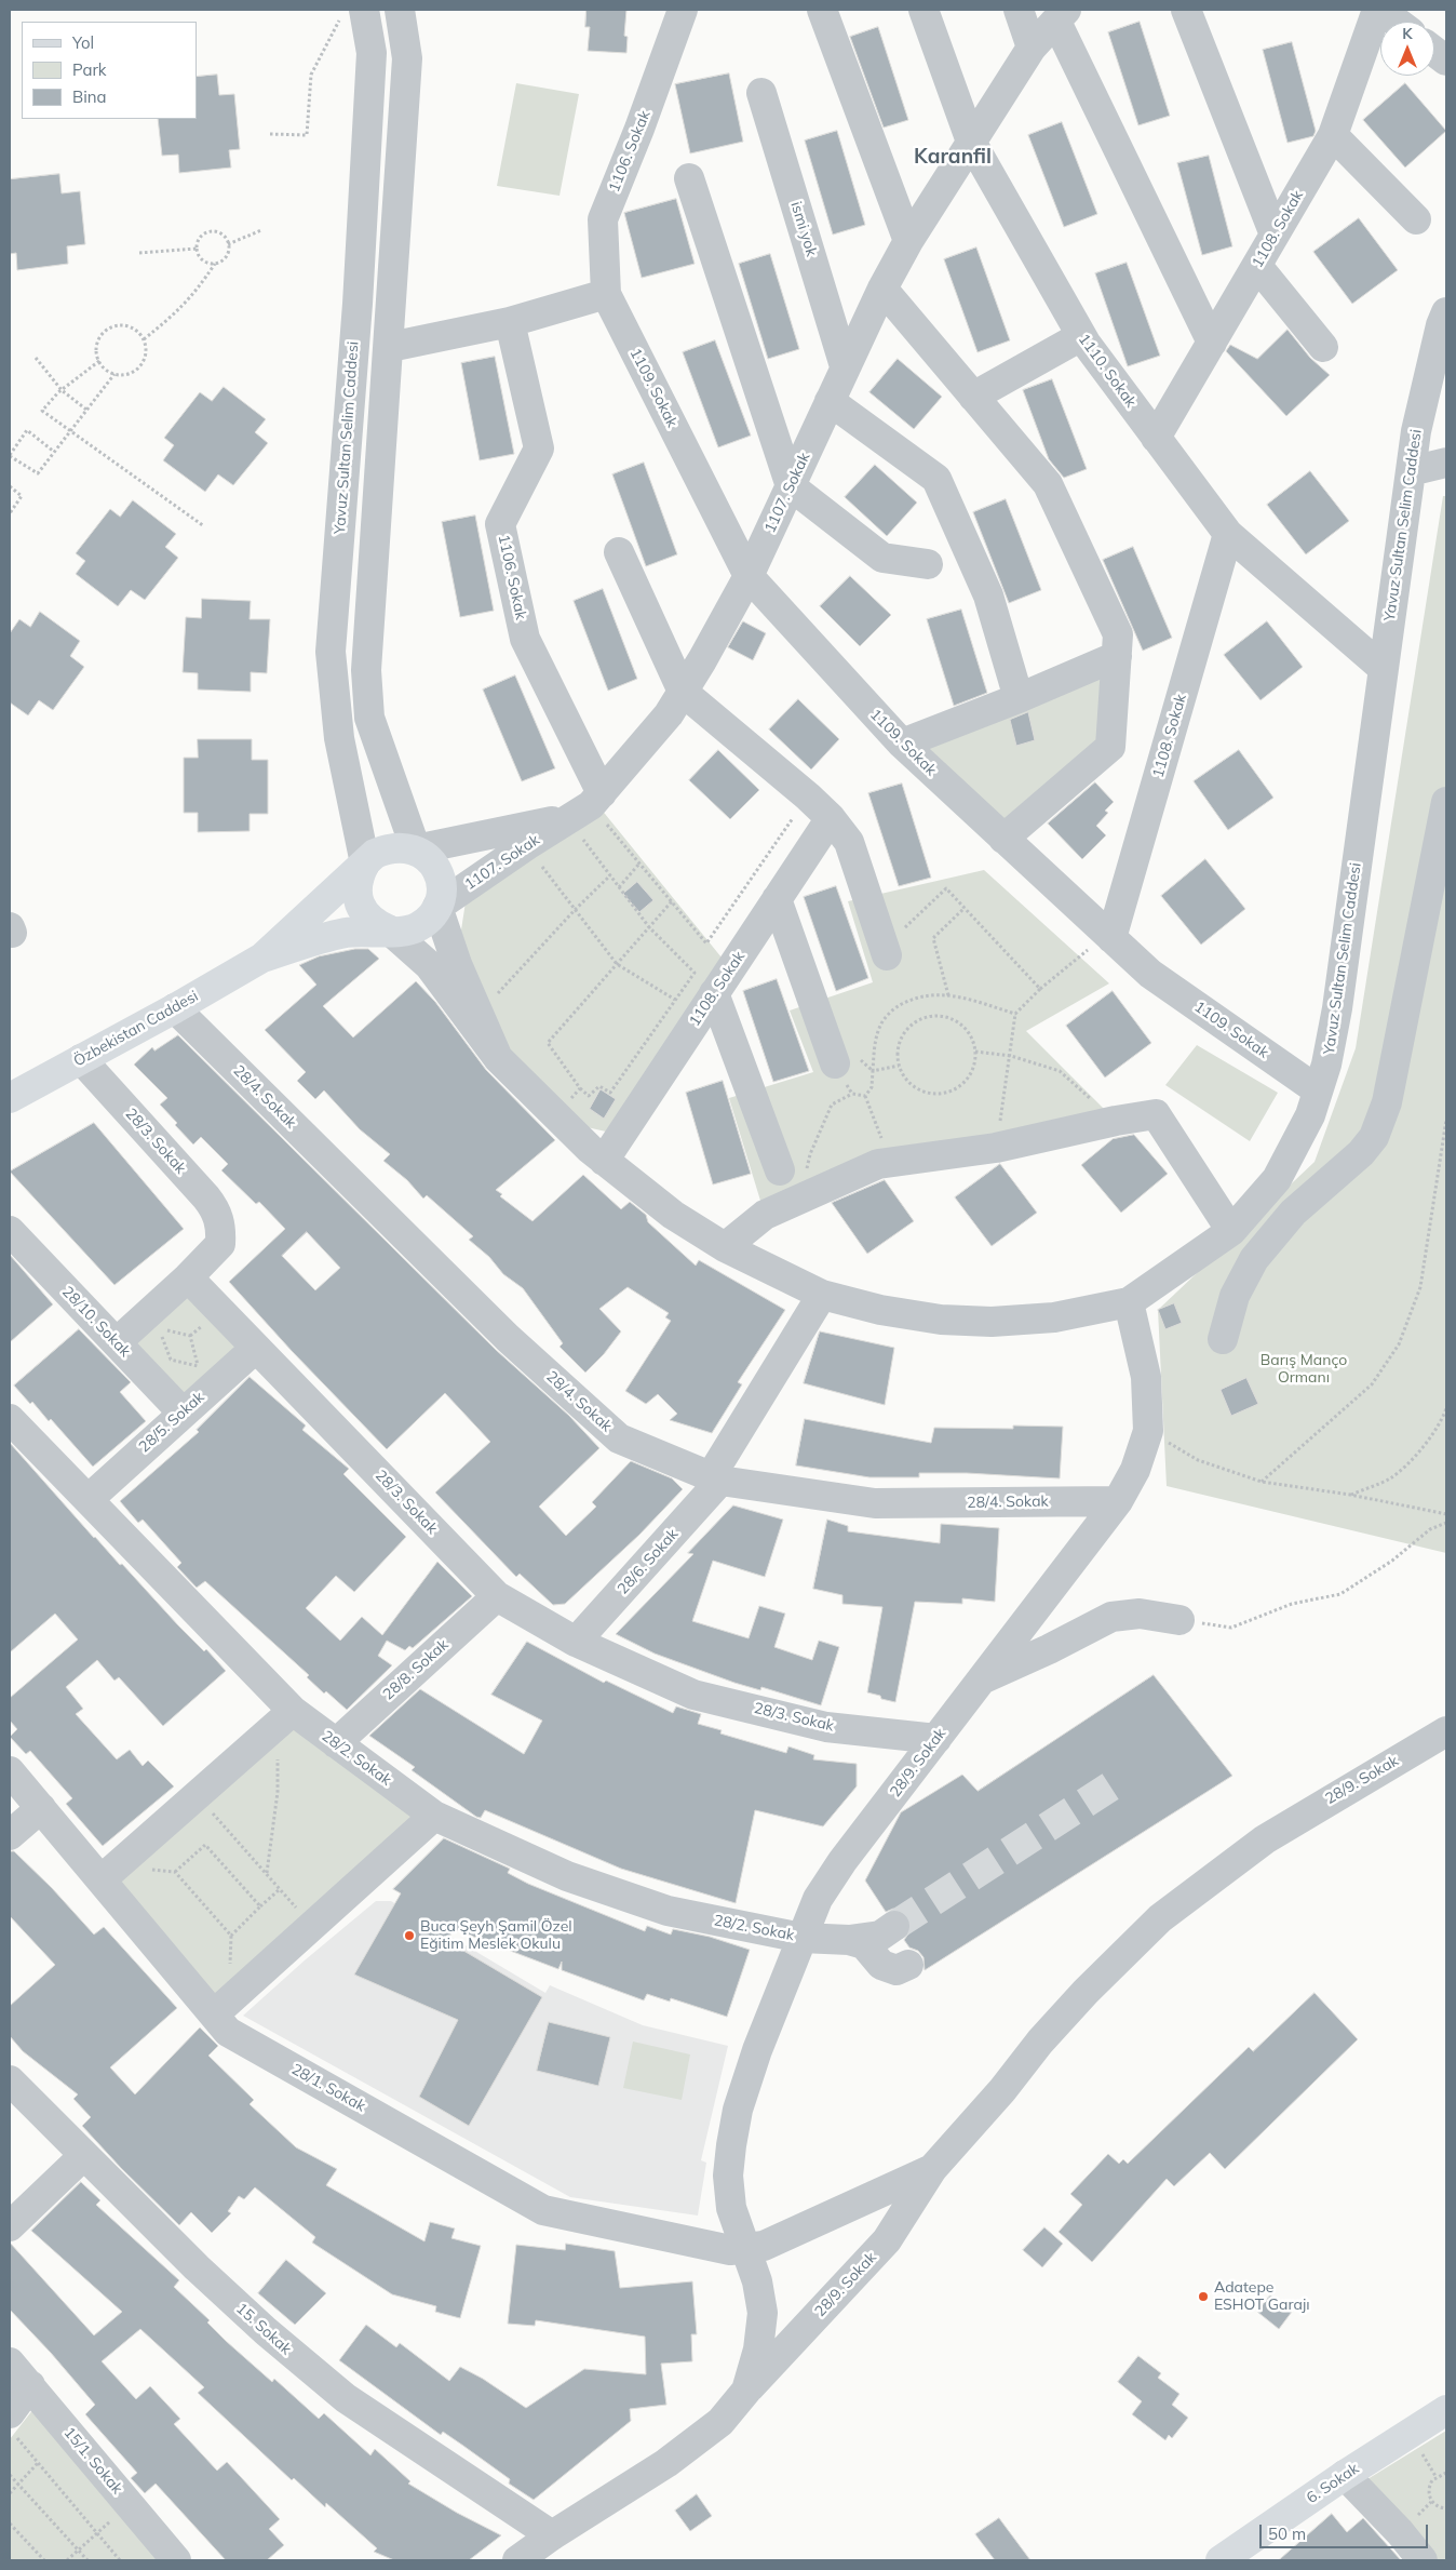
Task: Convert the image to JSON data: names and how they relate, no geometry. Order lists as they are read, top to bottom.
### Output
{
  "streets": {
    "main road": ["Özbekistan Caddesi", "6. Sokak"],
    "street": [
      "1106. Sokak",
      "ismi yok",
      "1108. Sokak",
      "1110. Sokak",
      "1109. Sokak",
      "Yavuz Sultan Selim Caddesi",
      "1107. Sokak",
      "28/4. Sokak",
      "28/3. Sokak",
      "28/10. Sokak",
      "28/5. Sokak",
      "28/6. Sokak",
      "28/8. Sokak",
      "28/2. Sokak",
      "28/9. Sokak",
      "28/1. Sokak",
      "15. Sokak",
      "15/1. Sokak"
    ]
  },
  "crossings": [
    ["1106. Sokak", "1109. Sokak"],
    ["1106. Sokak", "1107. Sokak"],
    ["ismi yok", "1107. Sokak"],
    ["1108. Sokak", "1110. Sokak"],
    ["1108. Sokak", "1109. Sokak"],
    ["1108. Sokak", "Yavuz Sultan Selim Caddesi"],
    ["1110. Sokak", "Yavuz Sultan Selim Caddesi"],
    ["1110. Sokak", "1107. Sokak"],
    ["1109. Sokak", "Yavuz Sultan Selim Caddesi"],
    ["1109. Sokak", "1107. Sokak"],
    ["Yavuz Sultan Selim Caddesi", "1107. Sokak"],
    ["Yavuz Sultan Selim Caddesi", "28/6. Sokak"],
    ["Yavuz Sultan Selim Caddesi", "28/9. Sokak"],
    ["Özbekistan Caddesi", "28/4. Sokak"],
    ["Özbekistan Caddesi", "28/3. Sokak"],
    ["28/4. Sokak", "28/6. Sokak"],
    ["28/4. Sokak", "28/9. Sokak"],
    ["28/3. Sokak", "28/5. Sokak"],
    ["28/3. Sokak", "28/6. Sokak"],
    ["28/3. Sokak", "28/8. Sokak"],
    ["28/3. Sokak", "28/9. Sokak"],
    ["28/10. Sokak", "28/5. Sokak"],
    ["28/5. Sokak", "28/2. Sokak"],
    ["28/8. Sokak", "28/2. Sokak"],
    ["28/2. Sokak", "28/9. Sokak"],
    ["28/9. Sokak", "28/1. Sokak"],
    ["28/9. Sokak", "15. Sokak"]
  ],
  "districts": ["Karanfil"],
  "parks": ["Barış Manço Ormanı"],
  "places": ["Buca Şeyh Şamil Özel Eğitim Meslek Okulu", "Adatepe ESHOT Garajı"],
  "legend": ["Yol", "Park", "Bina"],
  "scale_bar": "50 m",
  "north": "top"
}
